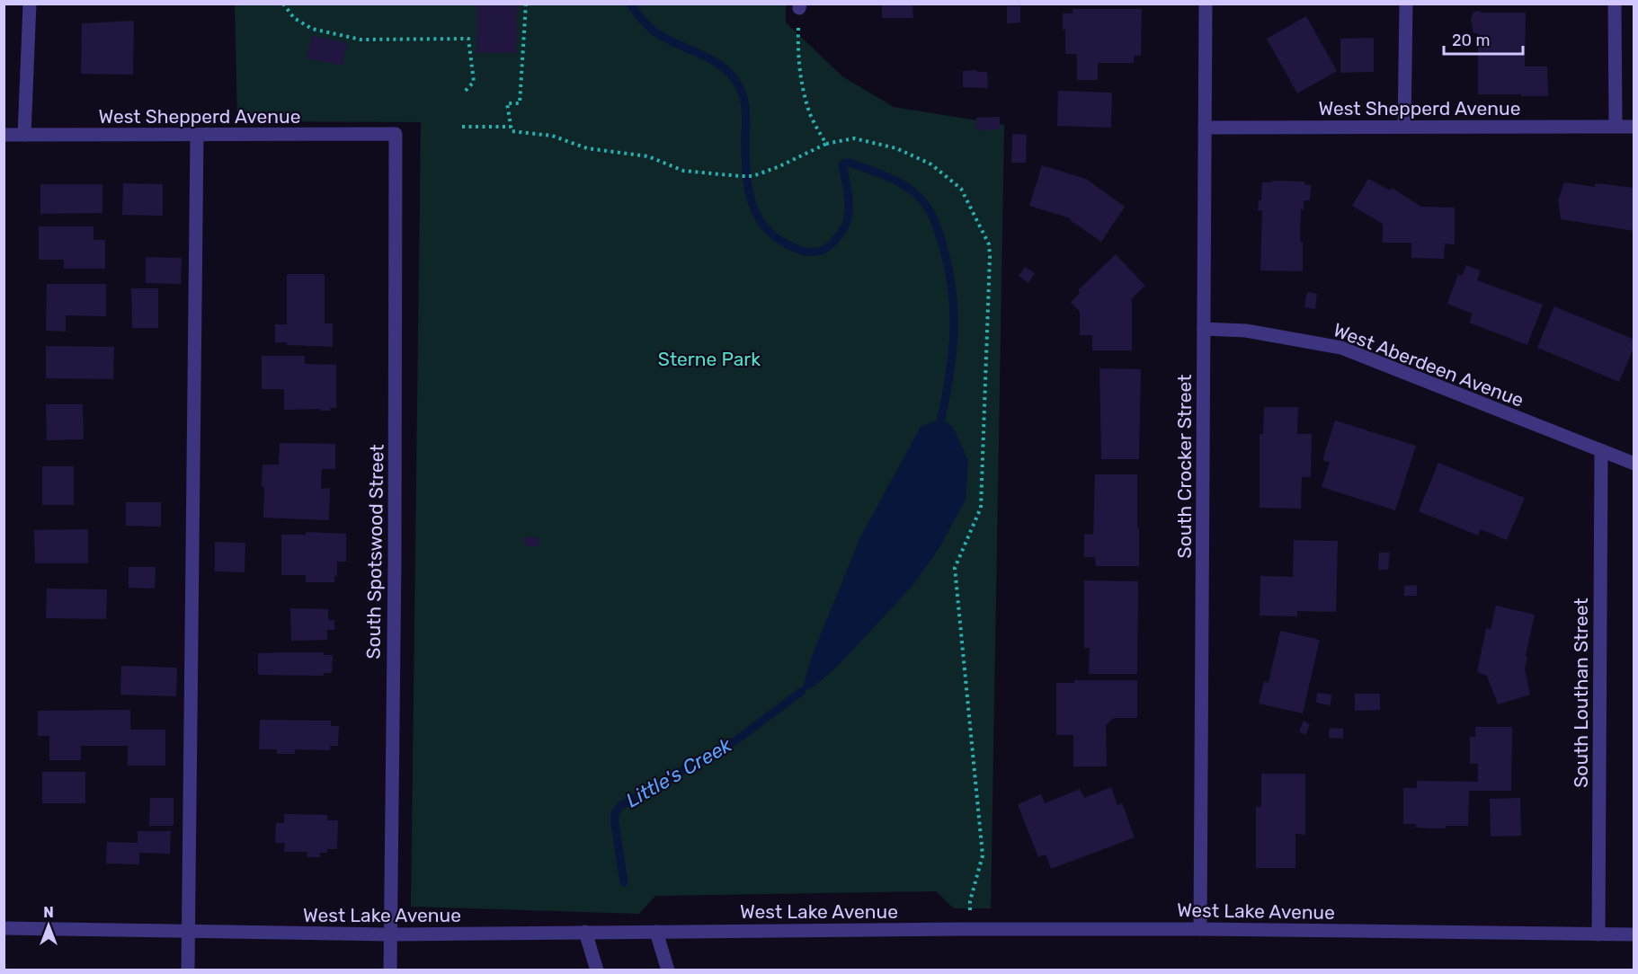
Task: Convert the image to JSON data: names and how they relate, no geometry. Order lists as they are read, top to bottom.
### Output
{
  "streets": {
    "street": [
      "West Shepperd Avenue",
      "West Aberdeen Avenue",
      "South Crocker Street",
      "South Spotswood Street",
      "South Louthan Street",
      "West Lake Avenue"
    ]
  },
  "crossings": [
    ["West Shepperd Avenue", "South Crocker Street"],
    ["West Shepperd Avenue", "South Spotswood Street"],
    ["West Aberdeen Avenue", "South Crocker Street"],
    ["West Aberdeen Avenue", "South Louthan Street"],
    ["South Crocker Street", "West Lake Avenue"],
    ["South Spotswood Street", "West Lake Avenue"],
    ["South Louthan Street", "West Lake Avenue"]
  ],
  "water": ["Little's Creek"],
  "parks": ["Sterne Park"],
  "scale_bar": "20 m",
  "north": "top"
}
